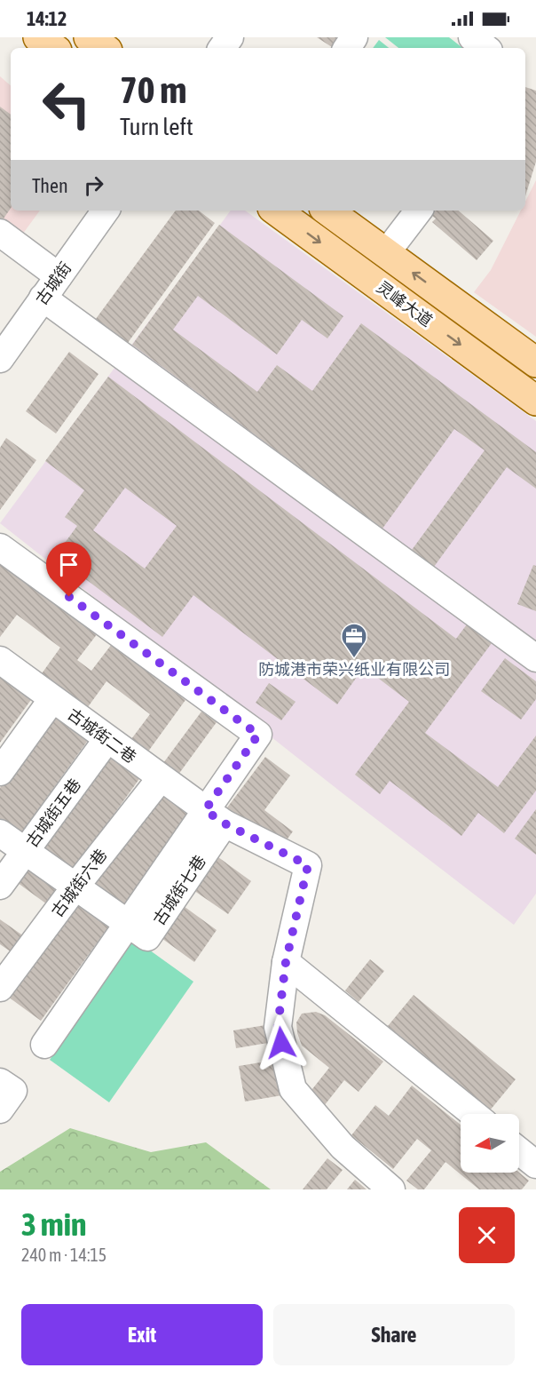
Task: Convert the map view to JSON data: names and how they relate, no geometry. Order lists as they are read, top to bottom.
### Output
{
  "streets": {
    "main road": ["灵峰大道"],
    "street": [
      "古城街",
      "古城街二巷",
      "古城街五巷",
      "古城街六巷",
      "古城街七巷"
    ]
  },
  "crossings": [
    ["古城街二巷", "古城街五巷"],
    ["古城街二巷", "古城街六巷"],
    ["古城街二巷", "古城街七巷"]
  ],
  "places": {
    "office": ["防城港市荣兴纸业有限公司"]
  },
  "north": "left",
  "page": {
    "status": "14:12",
    "turn": ["70 m", "Turn left"],
    "then": "Then",
    "heading": ["3 min", "240 m · 14:15"],
    "buttons": ["Exit", "Share"]
  }
}
